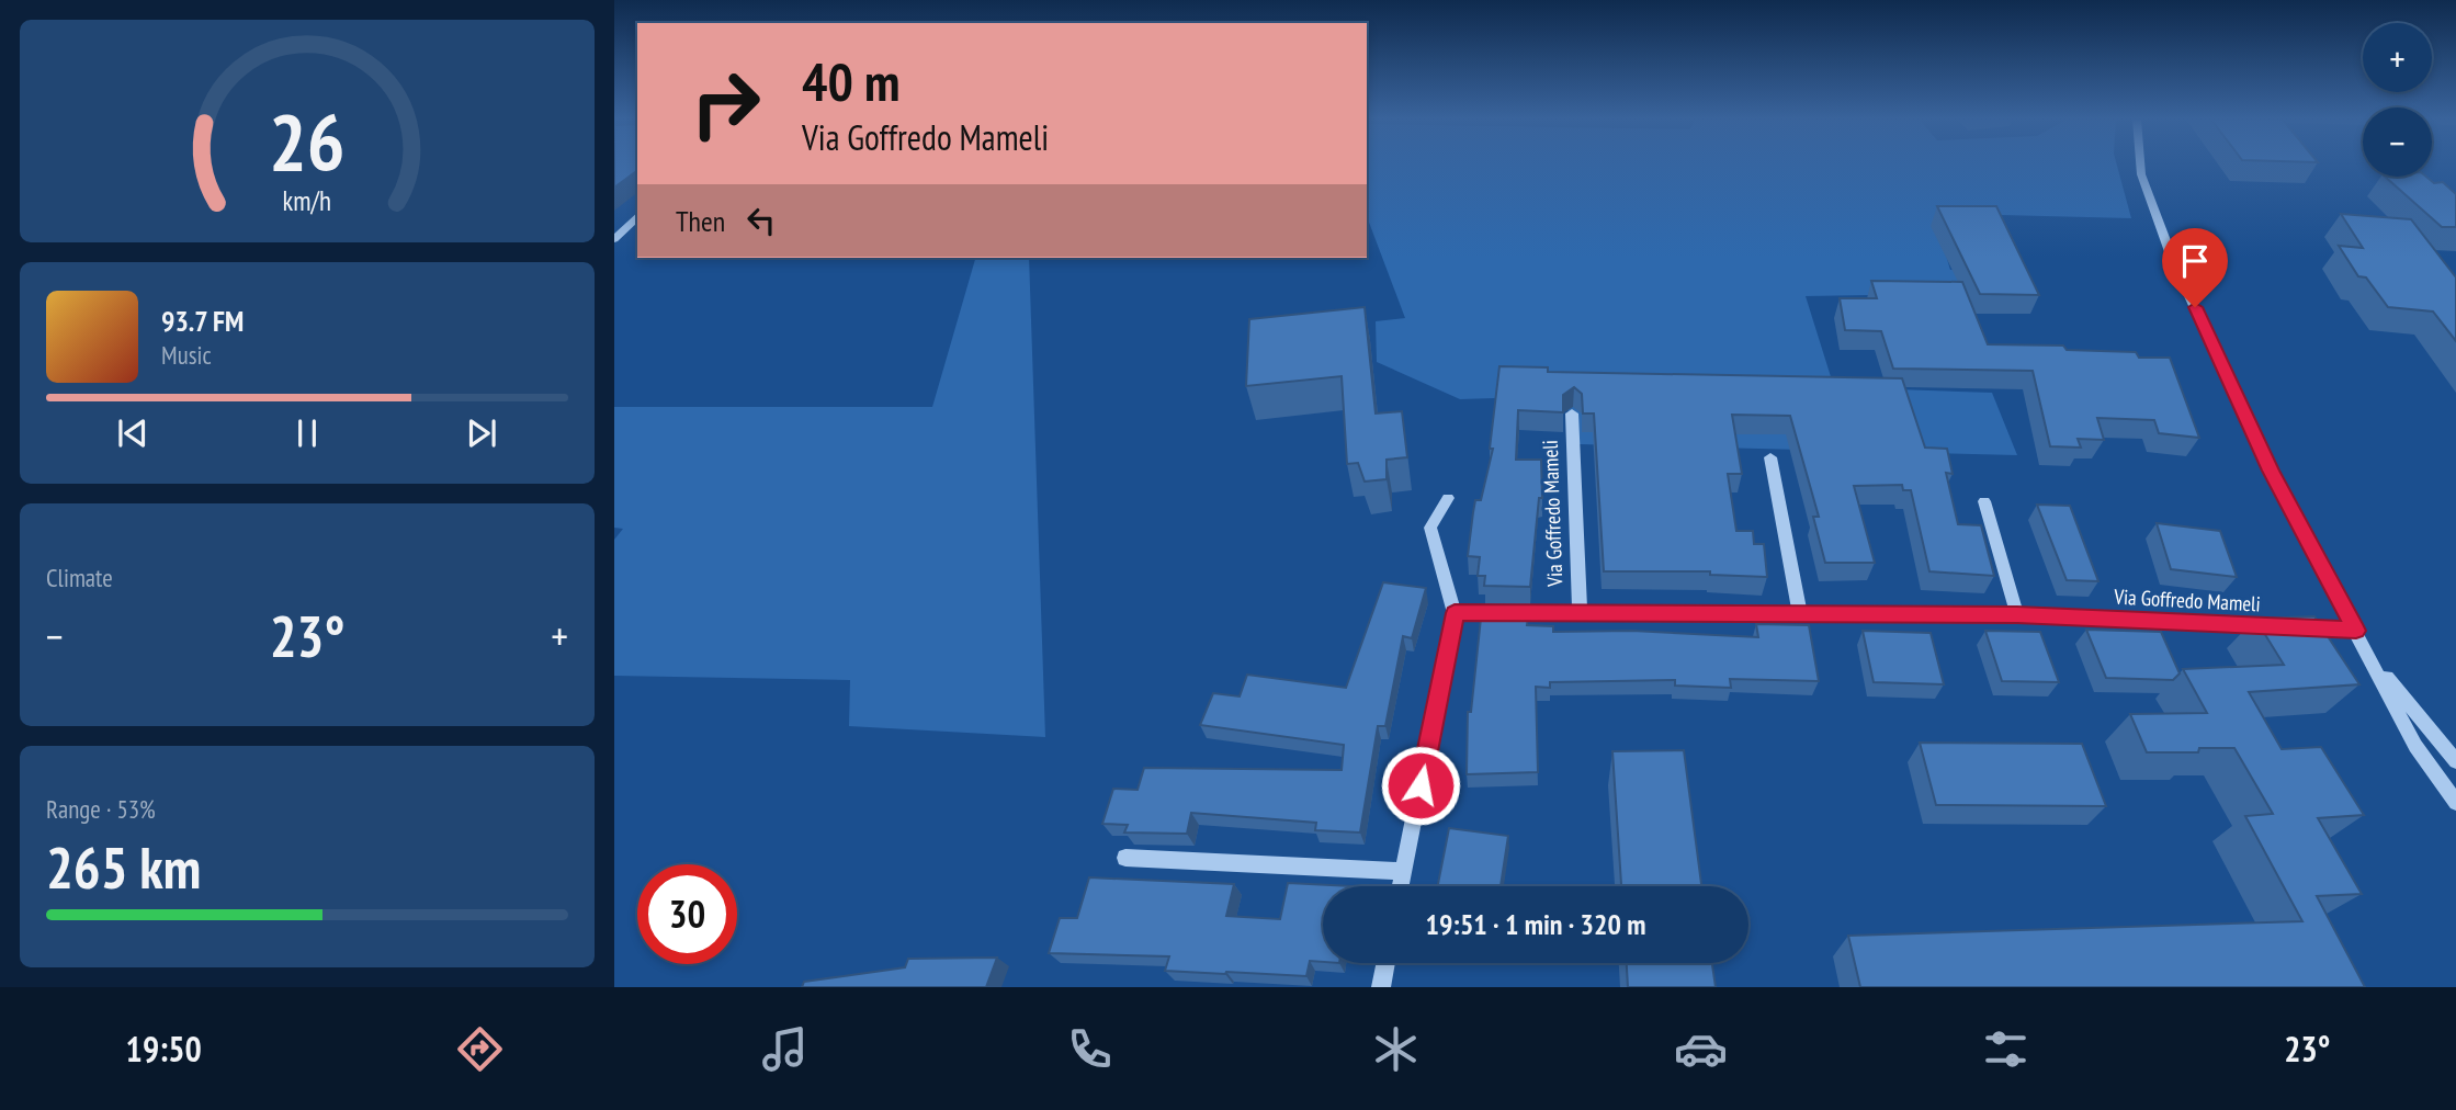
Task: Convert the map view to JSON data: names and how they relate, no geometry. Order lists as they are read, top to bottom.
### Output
{
  "streets": {
    "street": ["Via Goffredo Mameli"]
  },
  "page": {
    "map_buttons": ["+", "−"],
    "turn": ["40 m", "Via Goffredo Mameli"],
    "then": "Then",
    "song": ["93.7 FM", "Music"],
    "tile": [
      "Climate",
      ["Range · 53%", "265 km"]
    ],
    "heat": ["−", "23°", "+"],
    "limit": "30",
    "trip": "19:51 · 1 min · 320 m",
    "tabs": ["19:50", "23°"],
    "gauge": ["26", "km/h"]
  }
}
